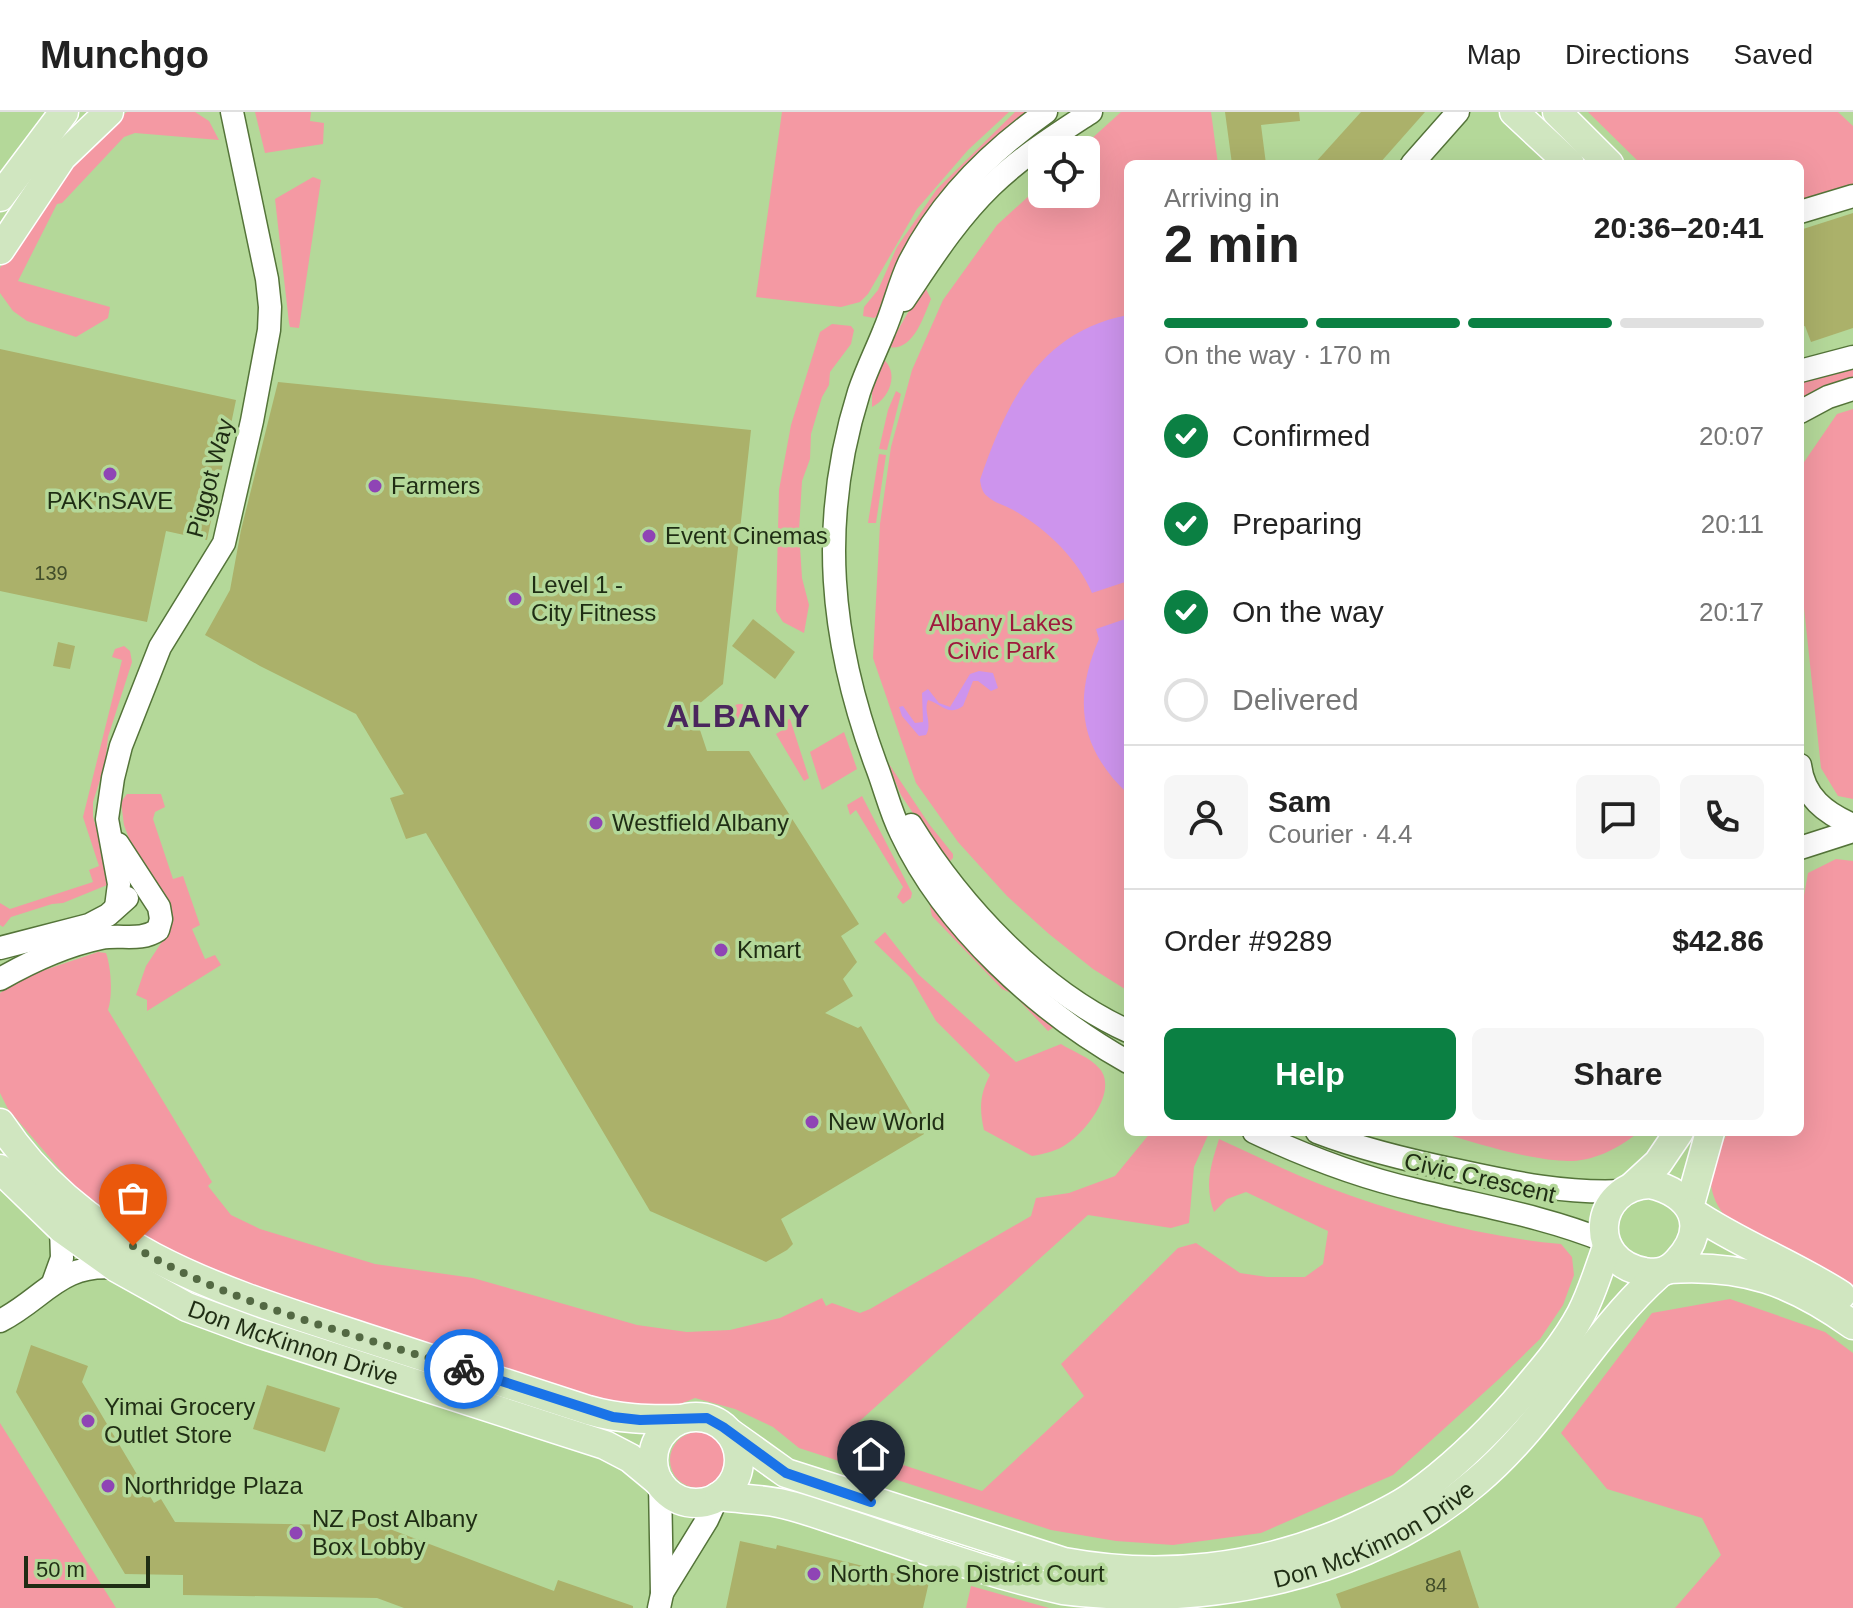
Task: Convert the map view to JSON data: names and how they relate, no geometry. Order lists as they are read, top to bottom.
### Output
{
  "streets": {
    "main road": ["Don McKinnon Drive"],
    "street": ["Piggot Way", "Civic Crescent"]
  },
  "crossings": [
    ["Civic Crescent", "Don McKinnon Drive"]
  ],
  "districts": ["ALBANY"],
  "parks": ["Albany Lakes Civic Park"],
  "places": [
    "PAK'nSAVE",
    "Farmers",
    "Event Cinemas",
    "Level 1 - City Fitness",
    "Westfield Albany",
    "Kmart",
    "New World",
    "Yimai Grocery Outlet Store",
    "Northridge Plaza",
    "NZ Post Albany Box Lobby",
    "North Shore District Court"
  ],
  "house_numbers": ["139", "84"],
  "scale_bar": "50 m",
  "page": {
    "header": "Munchgo",
    "nav": ["Map", "Directions", "Saved"],
    "heading": ["2 min", "Arriving in", "20:36–20:41"],
    "panel": [
      "Sam",
      "Courier · 4.4",
      "Order #9289",
      "$42.86"
    ],
    "bar": "On the way · 170 m",
    "list": [
      ["Confirmed", "20:07"],
      ["Preparing", "20:11"],
      ["On the way", "20:17"],
      "Delivered"
    ],
    "buttons": ["Help", "Share"],
    "scale": "50 m"
  }
}
